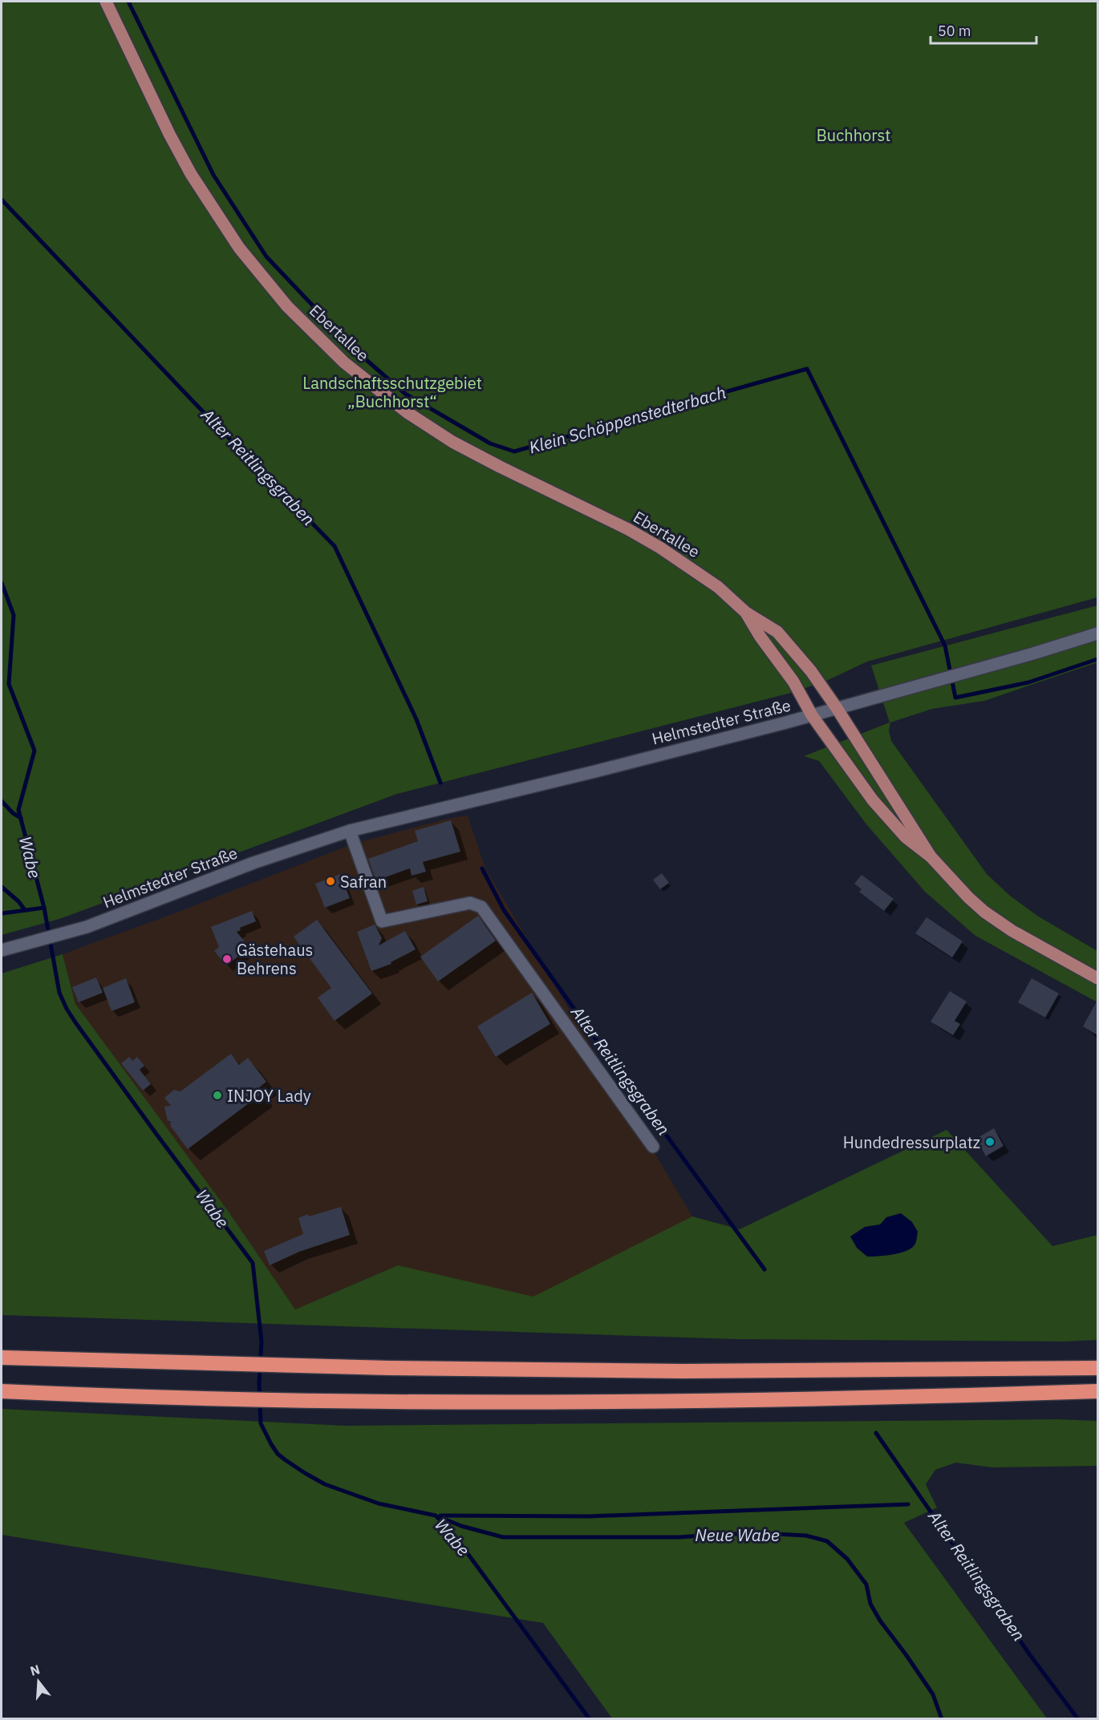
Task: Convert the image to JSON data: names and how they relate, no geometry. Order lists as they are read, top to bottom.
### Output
{
  "streets": {
    "main road": ["Ebertallee"],
    "street": ["Helmstedter Straße"]
  },
  "crossings": [
    ["Ebertallee", "Helmstedter Straße"]
  ],
  "water": [
    "Klein Schöppenstedterbach",
    "Alter Reitlingsgraben",
    "Wabe",
    "Neue Wabe"
  ],
  "parks": ["Buchhorst", "Landschaftsschutzgebiet „Buchhorst“"],
  "places": [
    "Safran",
    "Gästehaus Behrens",
    "INJOY Lady",
    "Hundedressurplatz"
  ],
  "scale_bar": "50 m",
  "north": "top"
}
